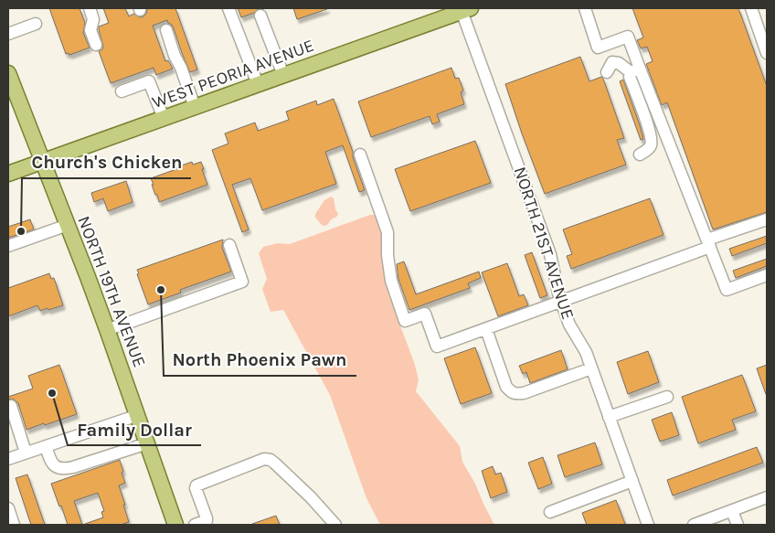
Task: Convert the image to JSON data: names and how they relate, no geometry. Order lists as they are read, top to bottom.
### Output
{
  "streets": {
    "main road": ["WEST PEORIA AVENUE", "NORTH 19TH AVENUE"],
    "street": ["NORTH 21ST AVENUE"]
  },
  "crossings": [
    ["WEST PEORIA AVENUE", "NORTH 21ST AVENUE"],
    ["WEST PEORIA AVENUE", "NORTH 19TH AVENUE"]
  ],
  "places": ["Church's Chicken", "North Phoenix Pawn", "Family Dollar"]
}
